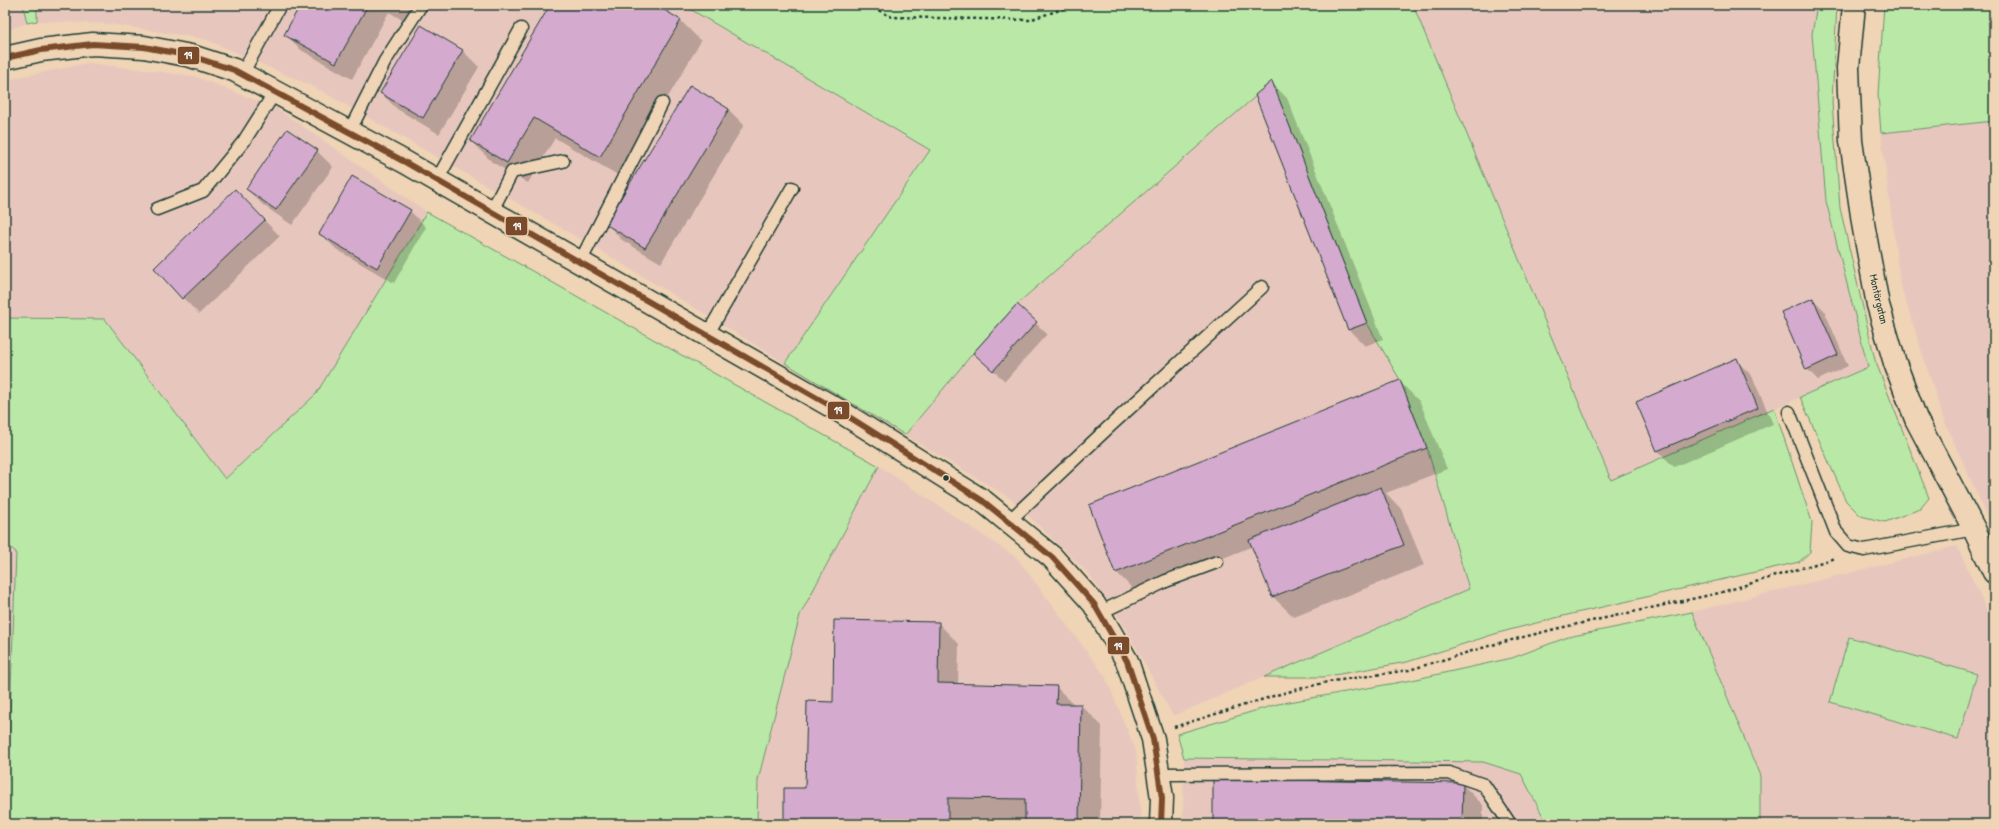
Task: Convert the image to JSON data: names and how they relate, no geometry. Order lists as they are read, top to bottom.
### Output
{
  "streets": {
    "street": ["Montörgatan"]
  },
  "lines": ["transit line 19"]
}
